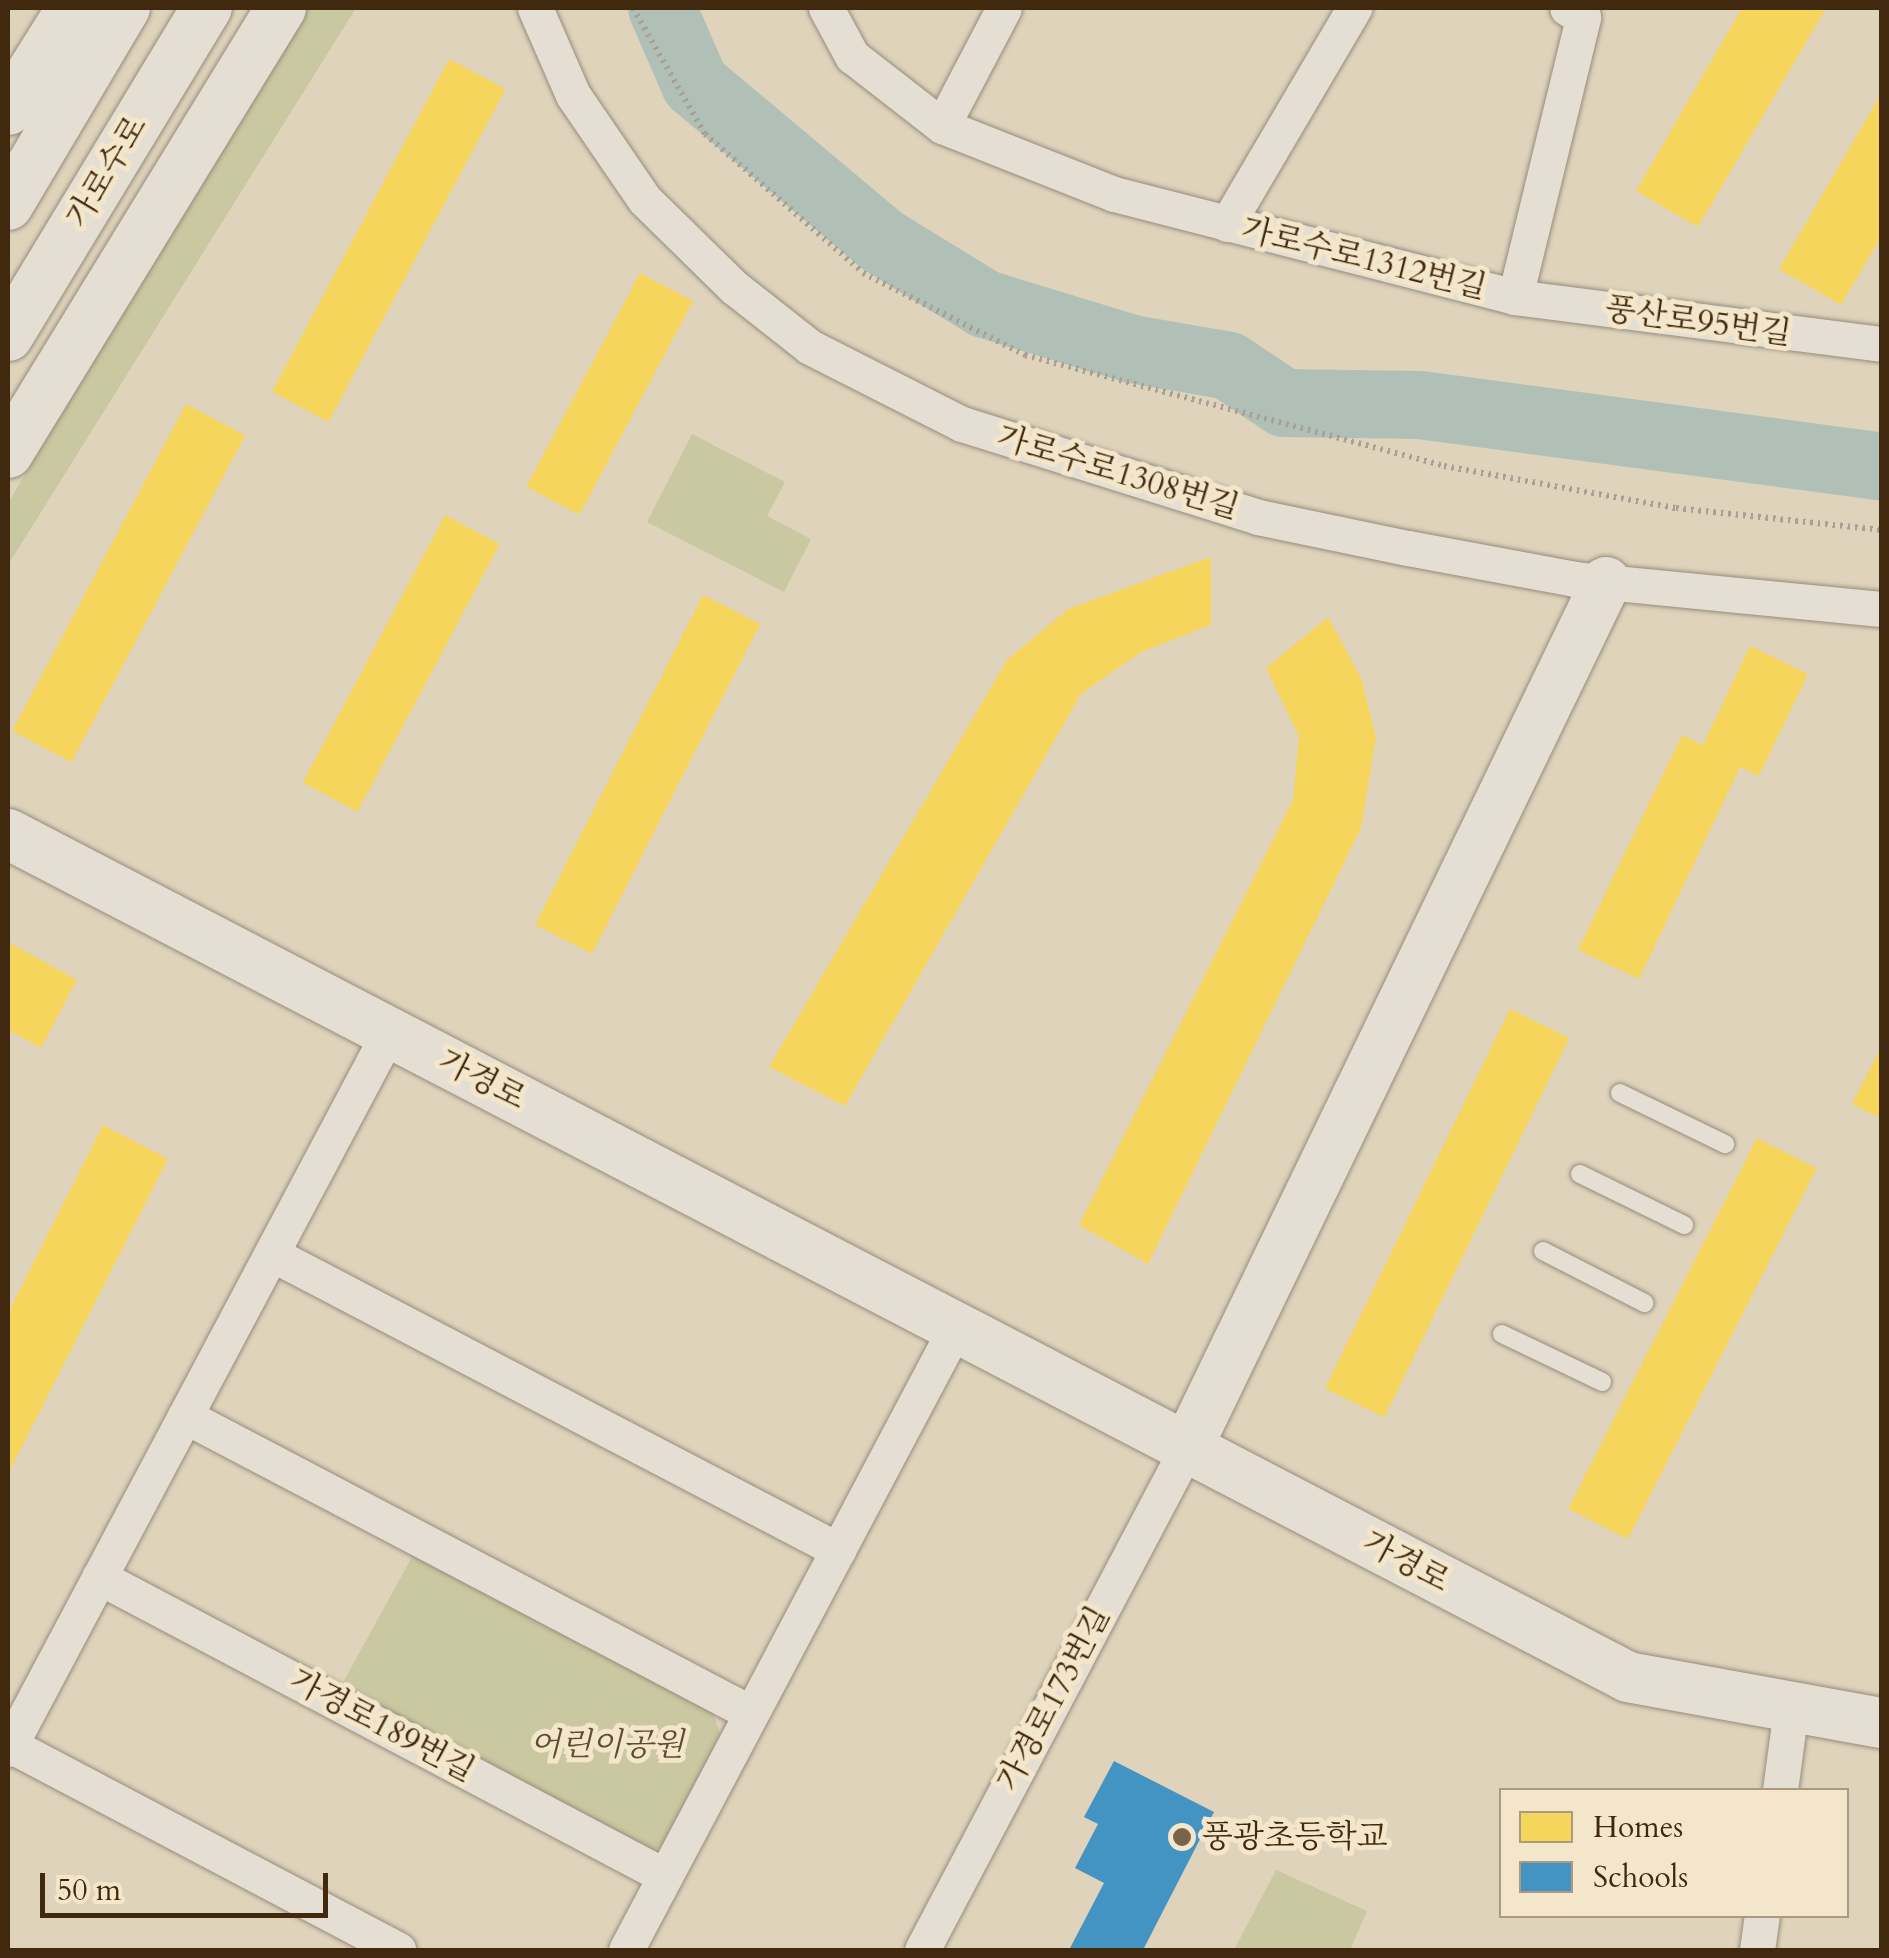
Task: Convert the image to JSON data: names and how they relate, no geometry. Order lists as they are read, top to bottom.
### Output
{
  "streets": {
    "street": [
      "가로수로",
      "가로수로1312번길",
      "풍산로95번길",
      "가로수로1308번길",
      "가경로",
      "가경로173번길",
      "가경로189번길"
    ]
  },
  "crossings": [
    ["가로수로1312번길", "풍산로95번길"],
    ["가경로", "가경로173번길"]
  ],
  "parks": ["어린이공원"],
  "places": ["풍광초등학교"],
  "legend": ["Homes", "Schools"],
  "scale_bar": "50 m"
}
